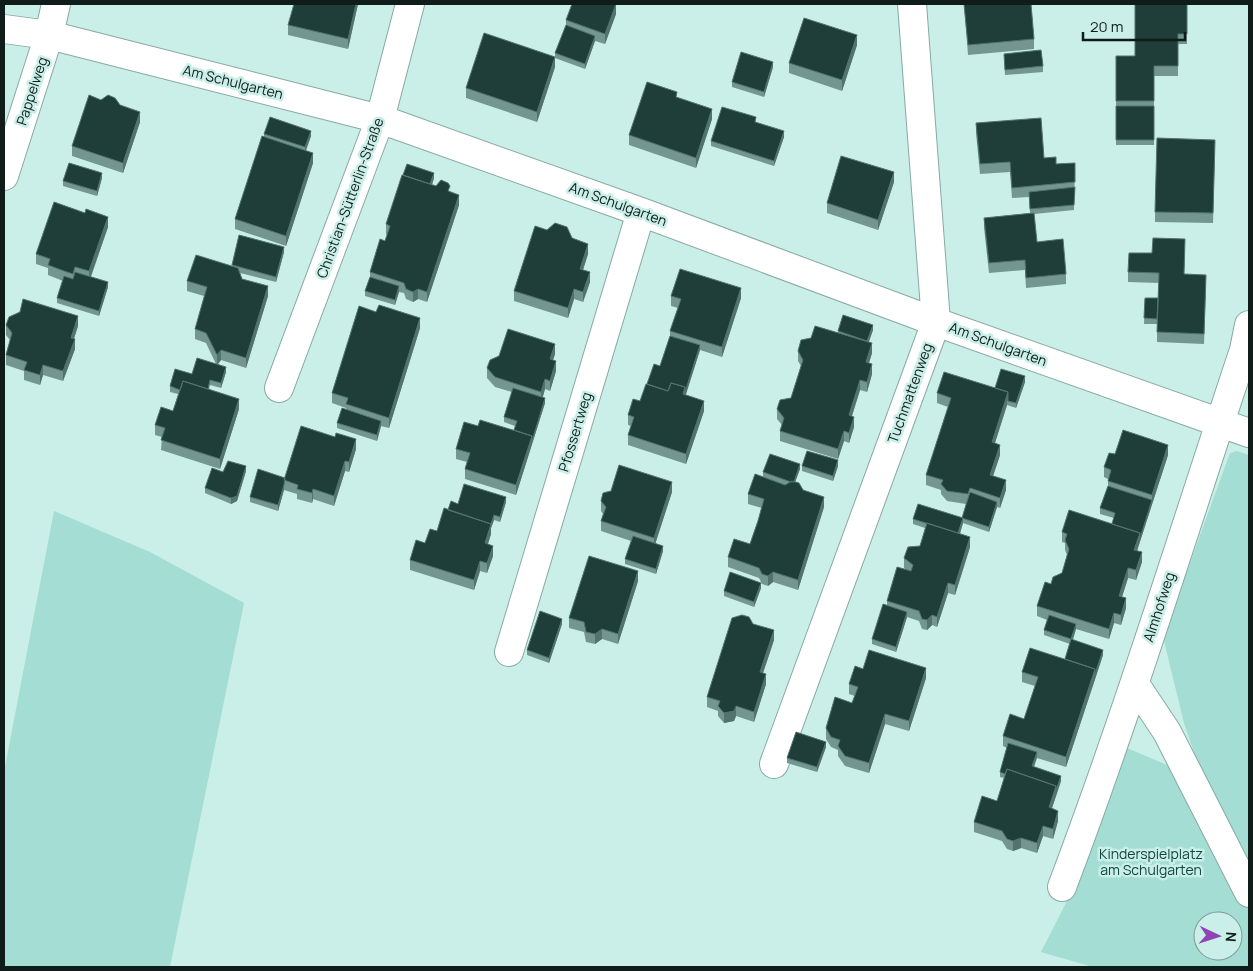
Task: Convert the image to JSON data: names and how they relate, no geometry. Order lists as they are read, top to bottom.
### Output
{
  "streets": {
    "street": [
      "Am Schulgarten",
      "Pappelweg",
      "Christian-Sütterlin-Straße",
      "Tuchmattenweg",
      "Pfossertweg",
      "Almhofweg"
    ]
  },
  "crossings": [
    ["Am Schulgarten", "Pappelweg"],
    ["Am Schulgarten", "Christian-Sütterlin-Straße"],
    ["Am Schulgarten", "Tuchmattenweg"],
    ["Am Schulgarten", "Pfossertweg"],
    ["Am Schulgarten", "Almhofweg"]
  ],
  "parks": ["Kinderspielplatz am Schulgarten"],
  "scale_bar": "20 m",
  "north": "right"
}
